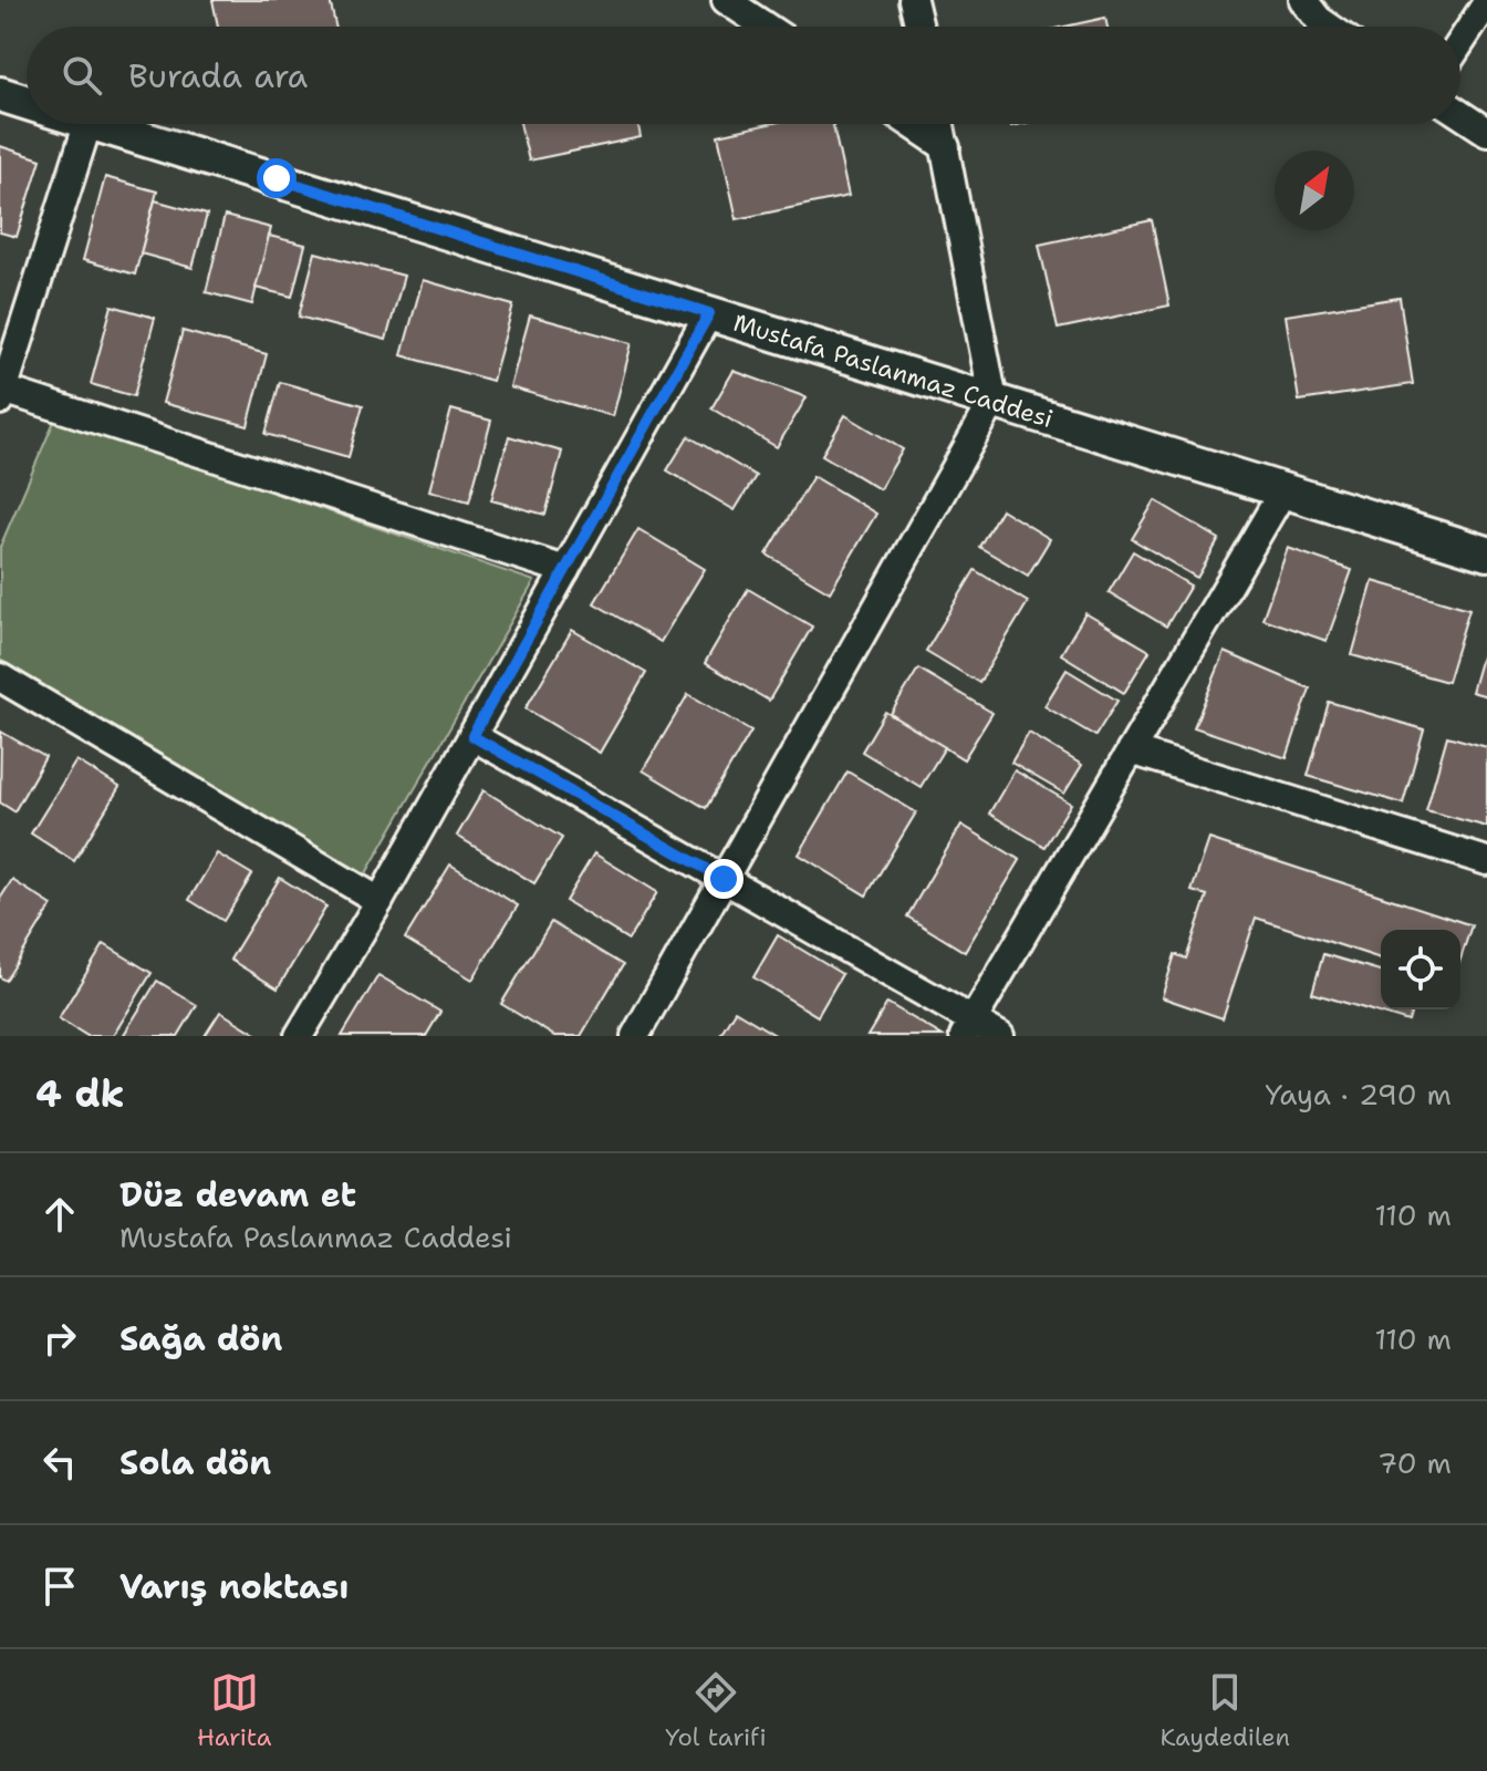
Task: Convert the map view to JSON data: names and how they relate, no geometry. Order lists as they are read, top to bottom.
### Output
{
  "streets": {
    "street": ["Mustafa Paslanmaz Caddesi"]
  },
  "north": "top right",
  "page": {
    "search": "Burada ara",
    "heading": ["4 dk", "Yaya · 290 m"],
    "list": [
      ["Düz devam et", "Mustafa Paslanmaz Caddesi", "110 m"],
      ["Sağa dön", "110 m"],
      ["Sola dön", "70 m"],
      "Varış noktası"
    ],
    "nav": ["Harita", "Yol tarifi", "Kaydedilen"]
  }
}
